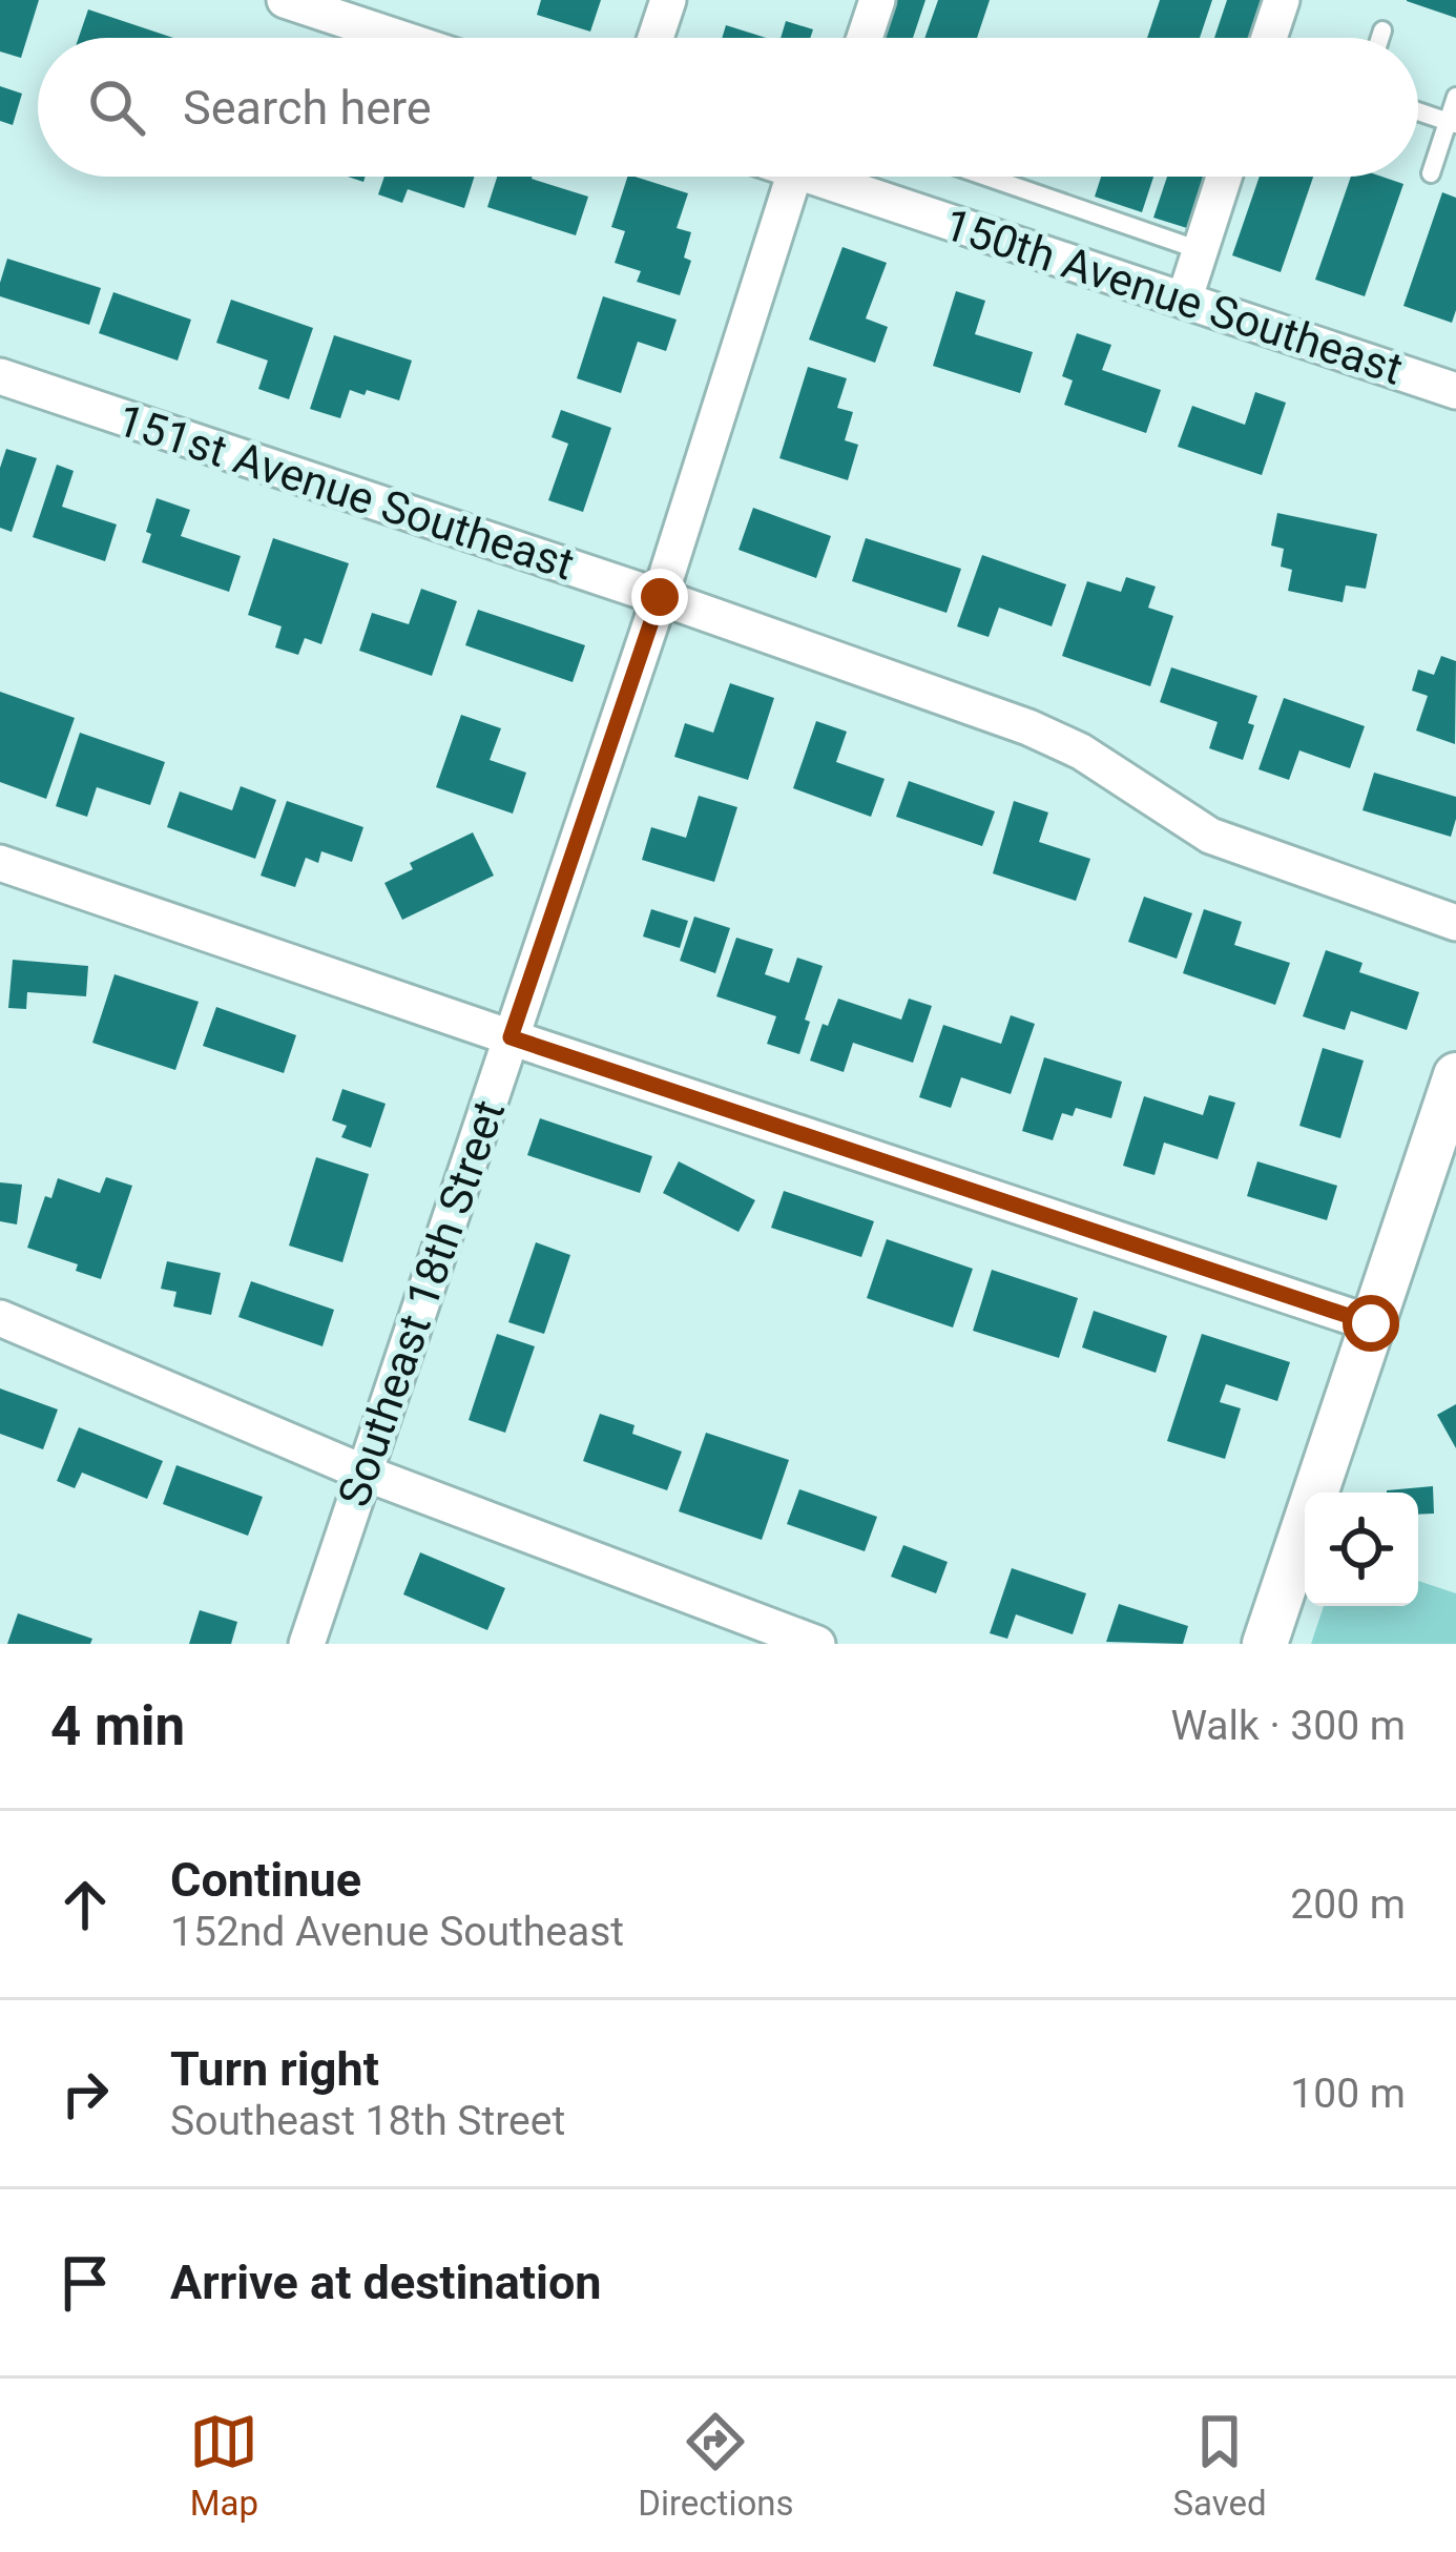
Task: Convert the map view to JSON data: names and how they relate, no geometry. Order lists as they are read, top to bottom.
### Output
{
  "streets": {
    "street": ["150th Avenue Southeast", "151st Avenue Southeast", "Southeast 18th Street"]
  },
  "crossings": [
    ["151st Avenue Southeast", "Southeast 18th Street"]
  ],
  "page": {
    "search": "Search here",
    "heading": ["4 min", "Walk · 300 m"],
    "list": [
      ["Continue", "152nd Avenue Southeast", "200 m"],
      ["Turn right", "Southeast 18th Street", "100 m"],
      "Arrive at destination"
    ],
    "nav": ["Map", "Directions", "Saved"]
  }
}
